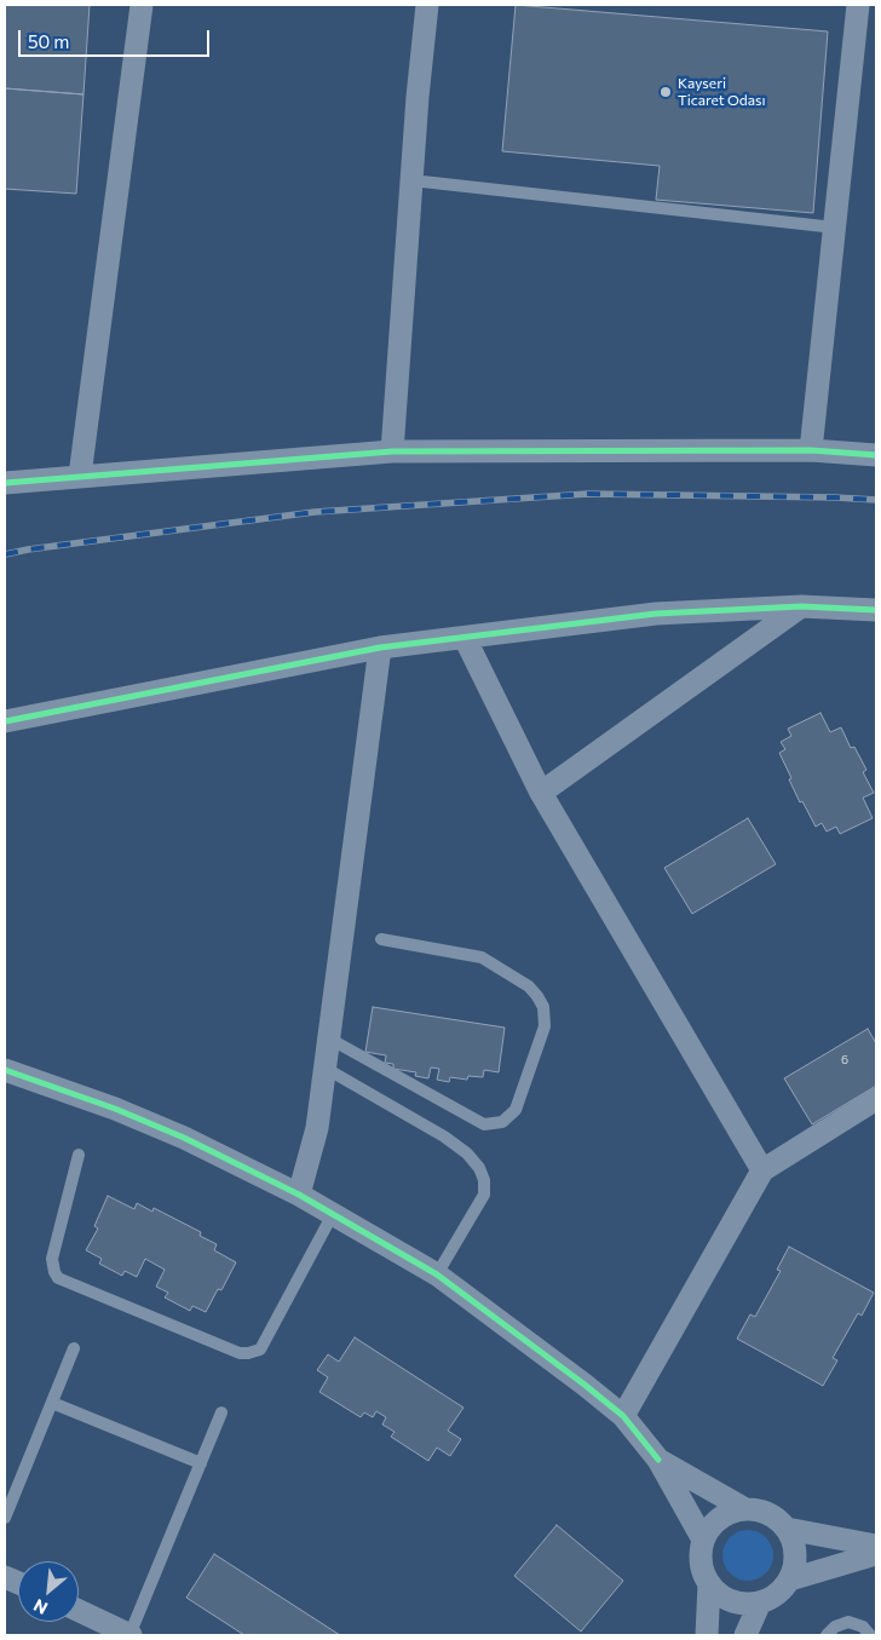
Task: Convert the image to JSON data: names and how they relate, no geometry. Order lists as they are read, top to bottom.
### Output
{
  "places": ["Kayseri Ticaret Odası"],
  "house_numbers": ["6"],
  "scale_bar": "50 m",
  "north": "bottom left"
}
